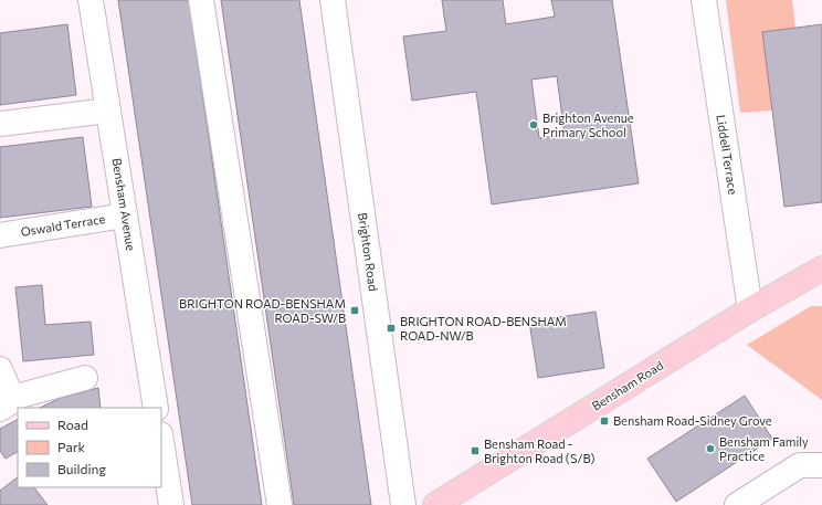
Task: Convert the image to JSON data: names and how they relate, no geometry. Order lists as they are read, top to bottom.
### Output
{
  "streets": {
    "main road": ["Bensham Road"],
    "street": [
      "Liddell Terrace",
      "Bensham Avenue",
      "Oswald Terrace",
      "Brighton Road"
    ]
  },
  "crossings": [
    ["Liddell Terrace", "Bensham Road"],
    ["Bensham Avenue", "Oswald Terrace"]
  ],
  "places": {
    "other": ["Brighton Avenue Primary School", "Bensham Family Practice"],
    "transit": [
      "BRIGHTON ROAD-BENSHAM ROAD-SW/B",
      "BRIGHTON ROAD-BENSHAM ROAD-NW/B",
      "Bensham Road-Sidney Grove",
      "Bensham Road - Brighton Road (S/B)"
    ]
  },
  "legend": ["Road", "Park", "Building"]
}
